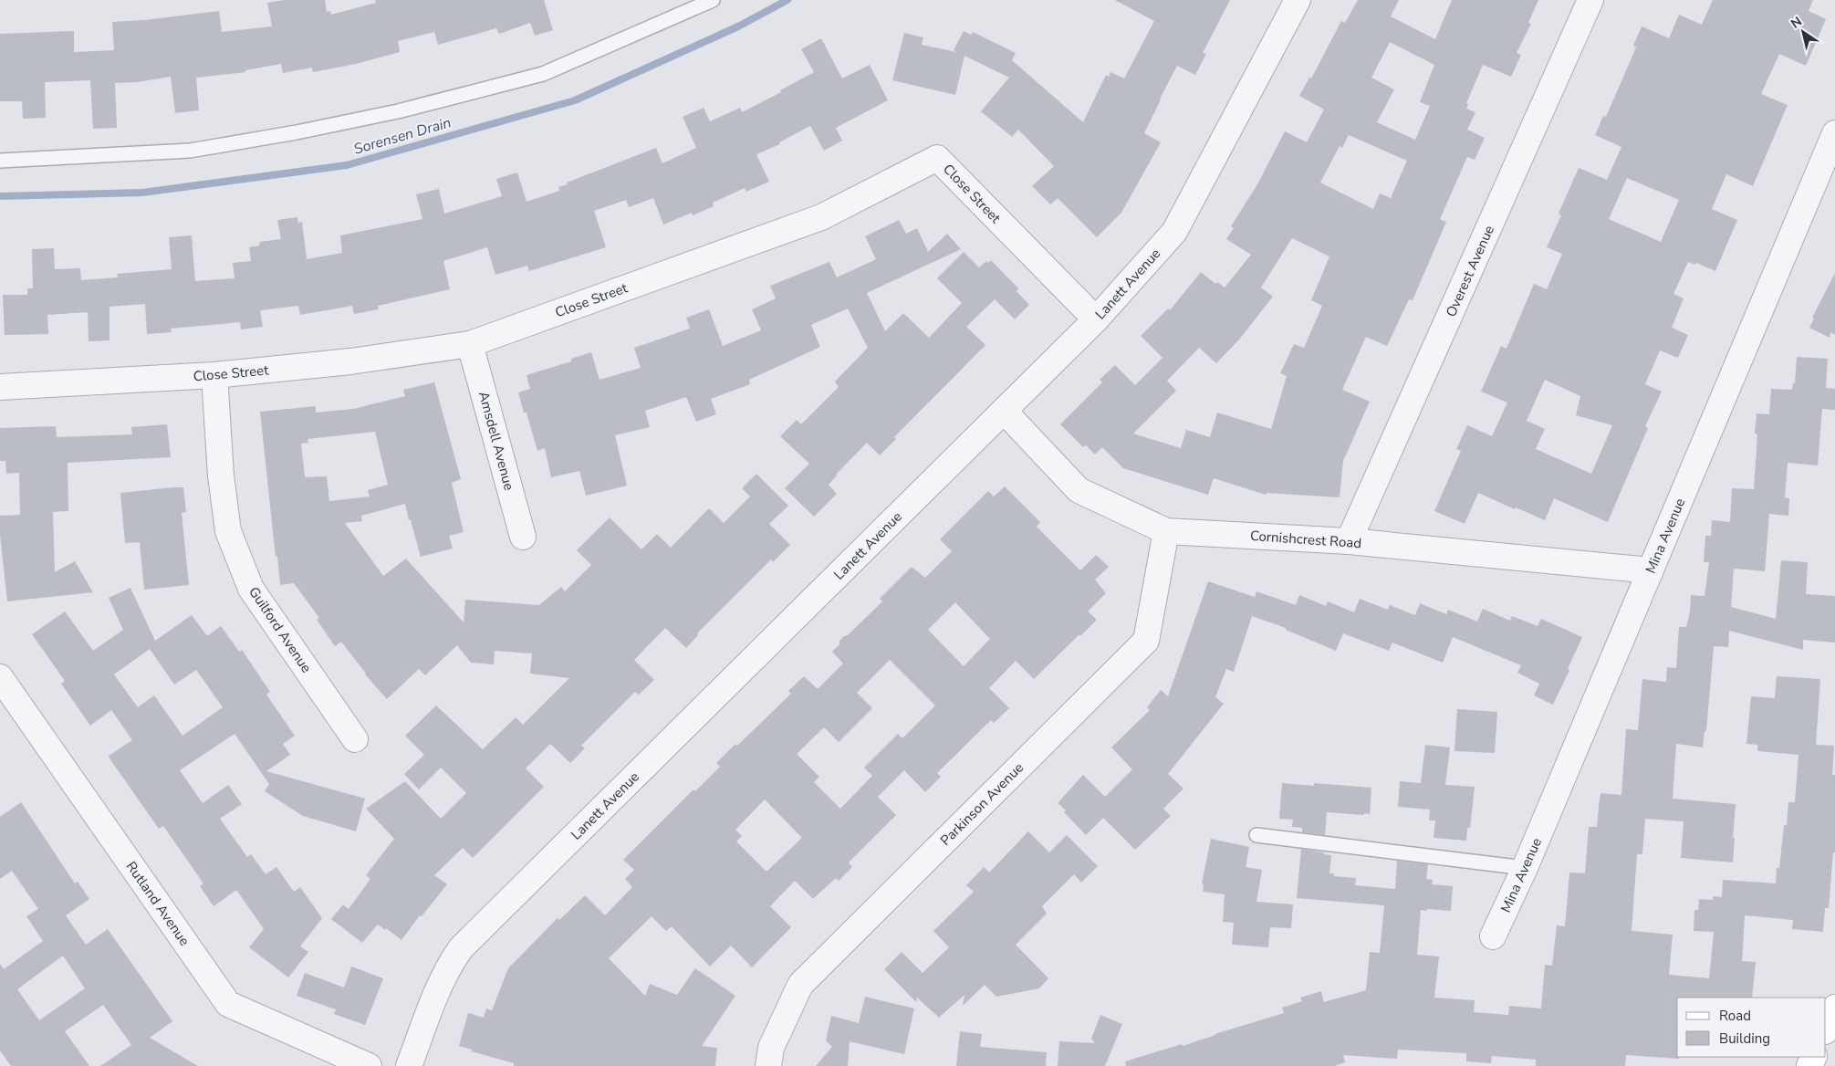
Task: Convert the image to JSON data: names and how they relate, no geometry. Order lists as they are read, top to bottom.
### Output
{
  "streets": {
    "street": [
      "Close Street",
      "Overest Avenue",
      "Lanett Avenue",
      "Amsdell Avenue",
      "Mina Avenue",
      "Cornishcrest Road",
      "Guilford Avenue",
      "Parkinson Avenue",
      "Rutland Avenue"
    ]
  },
  "crossings": [
    ["Close Street", "Lanett Avenue"],
    ["Close Street", "Amsdell Avenue"],
    ["Close Street", "Guilford Avenue"],
    ["Overest Avenue", "Cornishcrest Road"],
    ["Lanett Avenue", "Cornishcrest Road"],
    ["Mina Avenue", "Cornishcrest Road"],
    ["Cornishcrest Road", "Parkinson Avenue"]
  ],
  "water": ["Sorensen Drain"],
  "legend": ["Road", "Building"],
  "north": "top left"
}
